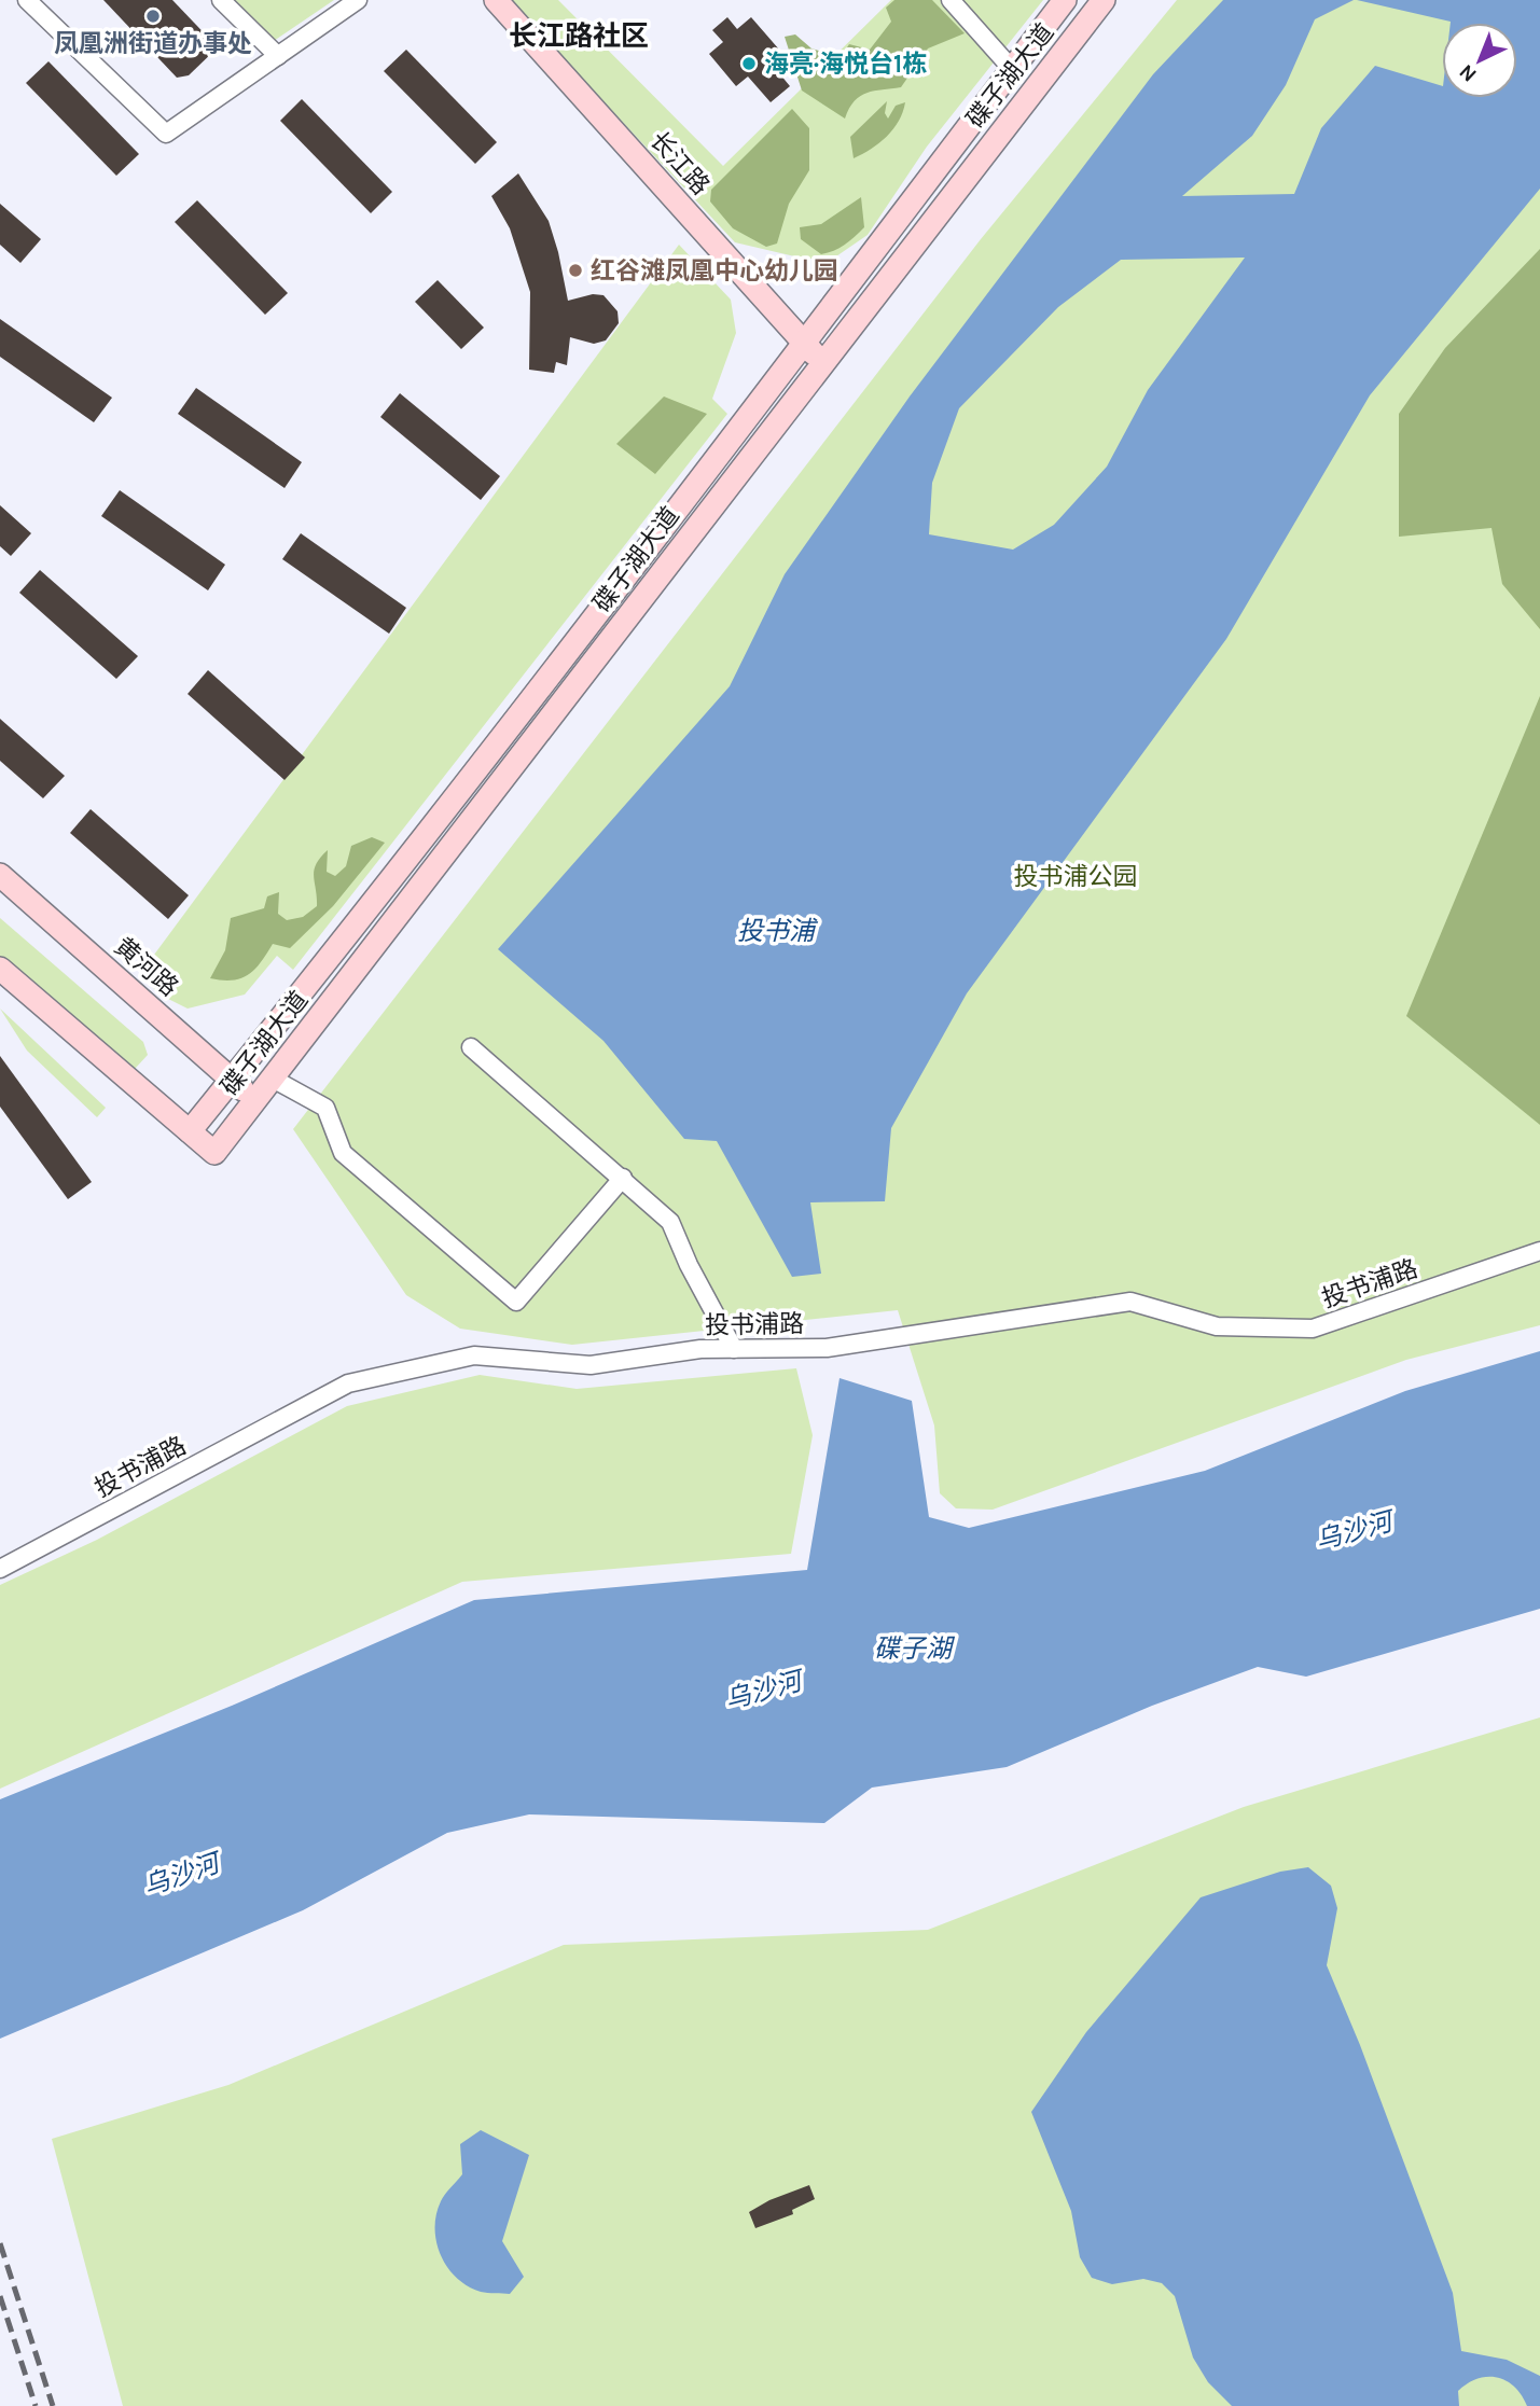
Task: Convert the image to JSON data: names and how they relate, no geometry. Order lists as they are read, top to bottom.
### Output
{
  "streets": {
    "main road": ["碟子湖大道", "长江路", "黄河路"],
    "street": ["投书浦路"]
  },
  "crossings": [
    ["碟子湖大道", "长江路"],
    ["碟子湖大道", "黄河路"]
  ],
  "districts": ["长江路社区"],
  "water": ["投书浦", "乌沙河", "碟子湖"],
  "parks": ["投书浦公园"],
  "places": ["凤凰洲街道办事处", "海亮·海悦台1栋", "红谷滩凤凰中心幼儿园"],
  "north": "bottom left"
}
